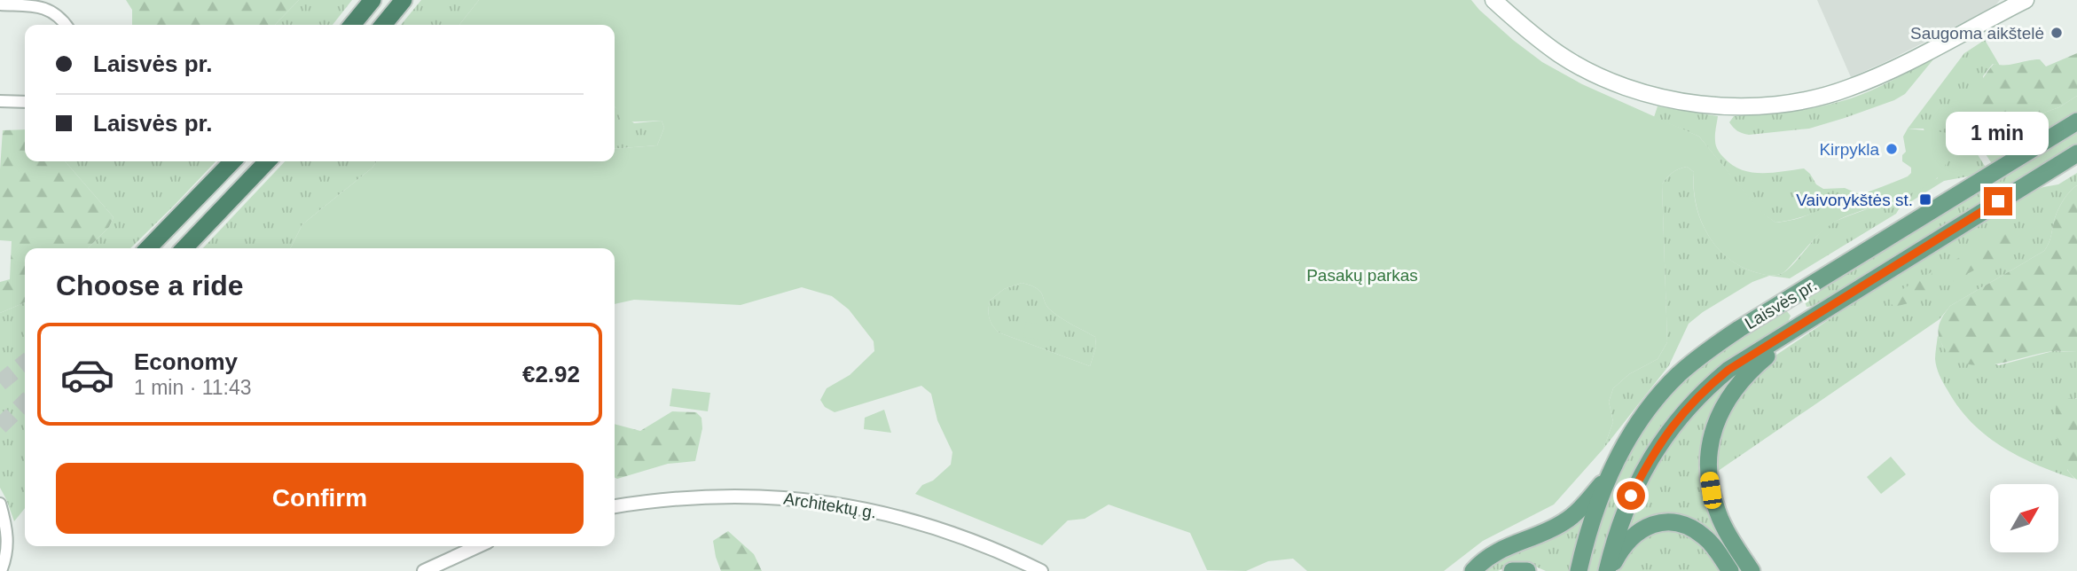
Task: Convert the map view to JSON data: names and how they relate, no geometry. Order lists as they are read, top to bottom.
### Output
{
  "streets": {
    "main road": ["Laisvės pr."],
    "street": ["Architektų g."]
  },
  "parks": ["Pasakų parkas"],
  "places": {
    "other": ["Saugoma aikštelė", "Kirpykla"],
    "transit": ["Vaivorykštės st."]
  },
  "north": "top right",
  "page": {
    "banner": ["Laisvės pr.", "Laisvės pr."],
    "bubble": "1 min",
    "heading": "Choose a ride",
    "list": [
      {
        "name": "Economy",
        "note": "1 min · 11:43",
        "value": "€2.92"
      }
    ],
    "buttons": "Confirm"
  }
}
